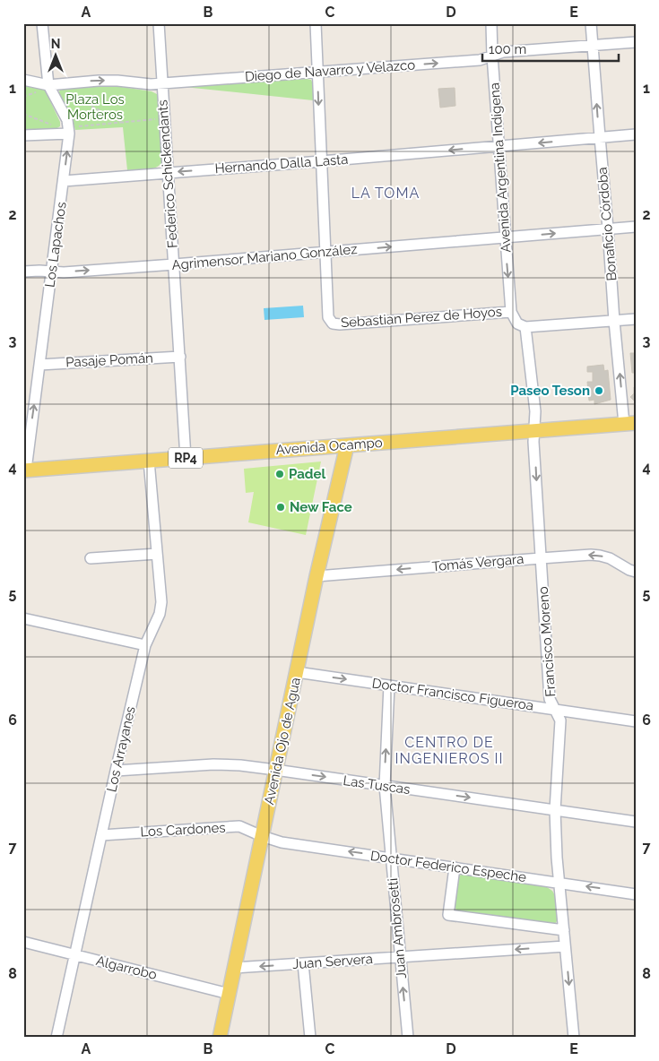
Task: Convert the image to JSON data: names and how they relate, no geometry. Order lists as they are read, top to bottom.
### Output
{
  "streets": {
    "main road": ["Avenida Ocampo", "RP4", "Avenida Ojo de Agua"],
    "street": [
      "Diego de Navarro y Velazco",
      "Hernando Dalla Lasta",
      "Avenida Argentina Indígena",
      "Federico Schickendants",
      "Bonaficio Córdoba",
      "Los Lapachos",
      "Agrimensor Mariano González",
      "Sebastian Perez de Hoyos",
      "Pasaje Pomán",
      "Tomás Vergara",
      "Francisco Moreno",
      "Doctor Francisco Figueroa",
      "Los Arrayanes",
      "Las Tuscas",
      "Los Cardones",
      "Doctor Federico Espeche",
      "Juan Ambrosetti",
      "Juan Servera",
      "Algarrobo"
    ]
  },
  "crossings": [
    ["Diego de Navarro y Velazco", "Avenida Argentina Indígena"],
    ["Diego de Navarro y Velazco", "Federico Schickendants"],
    ["Diego de Navarro y Velazco", "Bonaficio Córdoba"],
    ["Diego de Navarro y Velazco", "Los Lapachos"],
    ["Hernando Dalla Lasta", "Avenida Argentina Indígena"],
    ["Hernando Dalla Lasta", "Federico Schickendants"],
    ["Hernando Dalla Lasta", "Bonaficio Córdoba"],
    ["Hernando Dalla Lasta", "Los Lapachos"],
    ["Avenida Argentina Indígena", "Agrimensor Mariano González"],
    ["Avenida Argentina Indígena", "Sebastian Perez de Hoyos"],
    ["Federico Schickendants", "Agrimensor Mariano González"],
    ["Federico Schickendants", "Pasaje Pomán"],
    ["Federico Schickendants", "Avenida Ocampo"],
    ["Bonaficio Córdoba", "Agrimensor Mariano González"],
    ["Bonaficio Córdoba", "Avenida Ocampo"],
    ["Los Lapachos", "Agrimensor Mariano González"],
    ["Los Lapachos", "Pasaje Pomán"],
    ["Los Lapachos", "Avenida Ocampo"],
    ["Agrimensor Mariano González", "Sebastian Perez de Hoyos"],
    ["Avenida Ocampo", "Francisco Moreno"],
    ["Avenida Ocampo", "Avenida Ojo de Agua"],
    ["Avenida Ocampo", "Los Arrayanes"],
    ["Tomás Vergara", "Francisco Moreno"],
    ["Tomás Vergara", "Avenida Ojo de Agua"],
    ["Francisco Moreno", "Doctor Francisco Figueroa"],
    ["Francisco Moreno", "Las Tuscas"],
    ["Francisco Moreno", "Doctor Federico Espeche"],
    ["Francisco Moreno", "Juan Servera"],
    ["Doctor Francisco Figueroa", "Avenida Ojo de Agua"],
    ["Doctor Francisco Figueroa", "Juan Ambrosetti"],
    ["Avenida Ojo de Agua", "Las Tuscas"],
    ["Avenida Ojo de Agua", "Los Cardones"],
    ["Avenida Ojo de Agua", "Doctor Federico Espeche"],
    ["Avenida Ojo de Agua", "Juan Servera"],
    ["Avenida Ojo de Agua", "Algarrobo"],
    ["Los Arrayanes", "Las Tuscas"],
    ["Los Arrayanes", "Los Cardones"],
    ["Los Arrayanes", "Algarrobo"],
    ["Las Tuscas", "Juan Ambrosetti"],
    ["Los Cardones", "Doctor Federico Espeche"],
    ["Doctor Federico Espeche", "Juan Ambrosetti"],
    ["Juan Ambrosetti", "Juan Servera"]
  ],
  "one_way": [
    "Diego de Navarro y Velazco",
    "Hernando Dalla Lasta",
    "Bonaficio Córdoba",
    "Agrimensor Mariano González",
    "Tomás Vergara",
    "Francisco Moreno",
    "Las Tuscas",
    "Doctor Federico Espeche",
    "Juan Ambrosetti",
    "Juan Servera"
  ],
  "districts": ["LA TOMA", "CENTRO DE INGENIEROS II"],
  "parks": ["Plaza Los Morteros"],
  "places": ["Paseo Teson", "Padel", "New Face"],
  "scale_bar": "100 m",
  "north": "top",
  "grid": {
    "columns": [
      "A",
      "B",
      "C",
      "D",
      "E"
    ],
    "rows": [
      "1",
      "2",
      "3",
      "4",
      "5",
      "6",
      "7",
      "8"
    ]
  }
}
